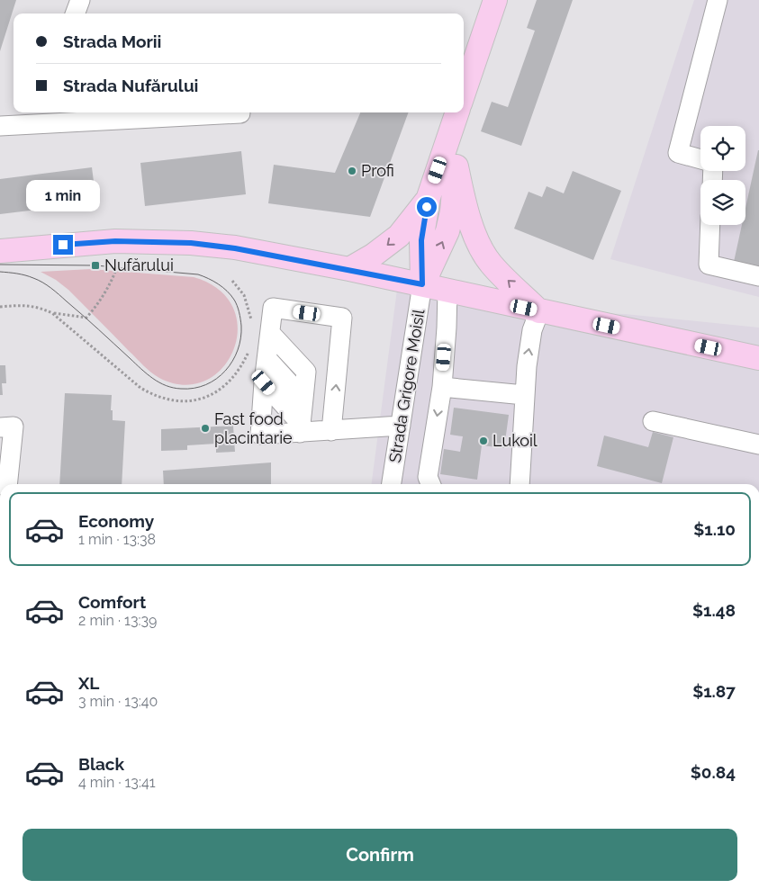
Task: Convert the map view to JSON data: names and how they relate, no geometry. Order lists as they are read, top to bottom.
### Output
{
  "streets": {
    "street": ["Strada Grigore Moisil"]
  },
  "places": {
    "other": ["Profi", "Fast food placintarie", "Lukoil"],
    "transit": ["Nufărului"]
  },
  "page": {
    "banner": ["Strada Morii", "Strada Nufărului"],
    "bubble": "1 min",
    "list": [
      {
        "name": "Economy",
        "note": "1 min · 13:38",
        "value": "$1.10"
      },
      {
        "name": "Comfort",
        "note": "2 min · 13:39",
        "value": "$1.48"
      },
      {
        "name": "XL",
        "note": "3 min · 13:40",
        "value": "$1.87"
      },
      {
        "name": "Black",
        "note": "4 min · 13:41",
        "value": "$0.84"
      }
    ],
    "buttons": "Confirm"
  }
}
